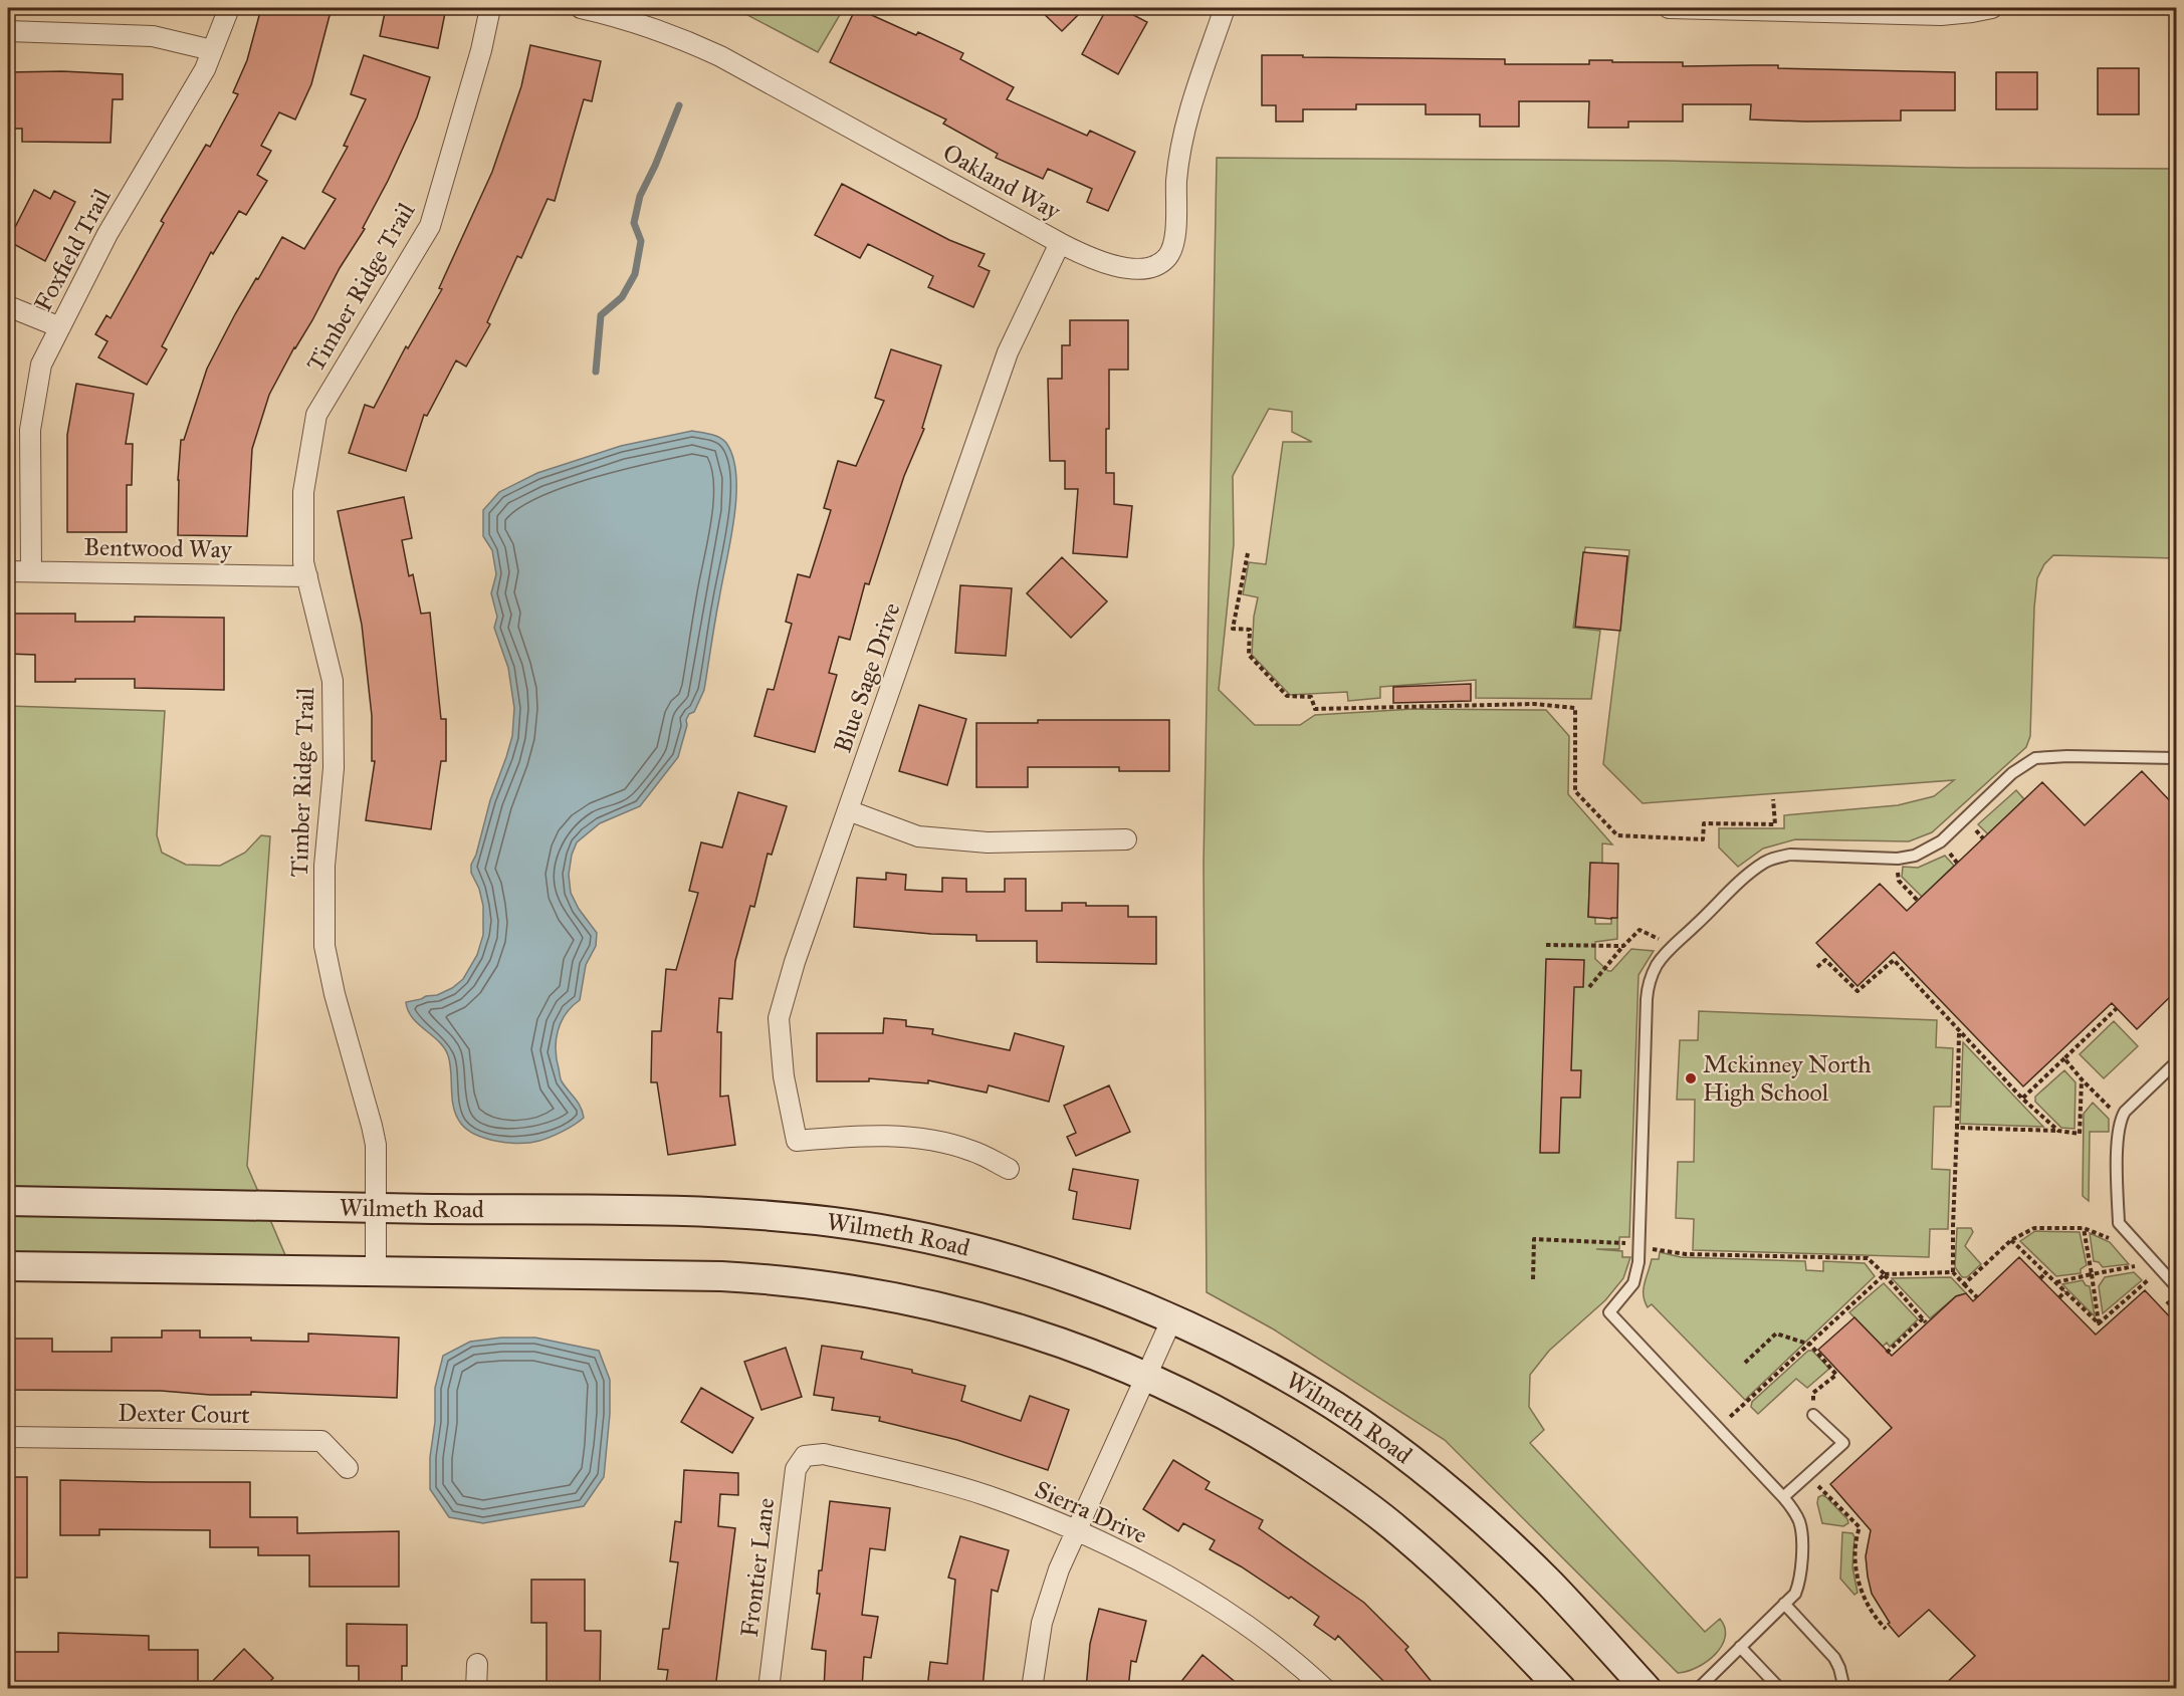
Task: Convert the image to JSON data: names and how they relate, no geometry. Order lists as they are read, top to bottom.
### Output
{
  "streets": {
    "main road": ["Wilmeth Road"],
    "street": [
      "Oakland Way",
      "Foxfield Trail",
      "Timber Ridge Trail",
      "Bentwood Way",
      "Blue Sage Drive",
      "Dexter Court",
      "Sierra Drive",
      "Frontier Lane"
    ]
  },
  "crossings": [
    ["Oakland Way", "Blue Sage Drive"],
    ["Foxfield Trail", "Bentwood Way"],
    ["Timber Ridge Trail", "Bentwood Way"],
    ["Timber Ridge Trail", "Wilmeth Road"],
    ["Sierra Drive", "Frontier Lane"]
  ],
  "places": ["Mckinney North High School"]
}
